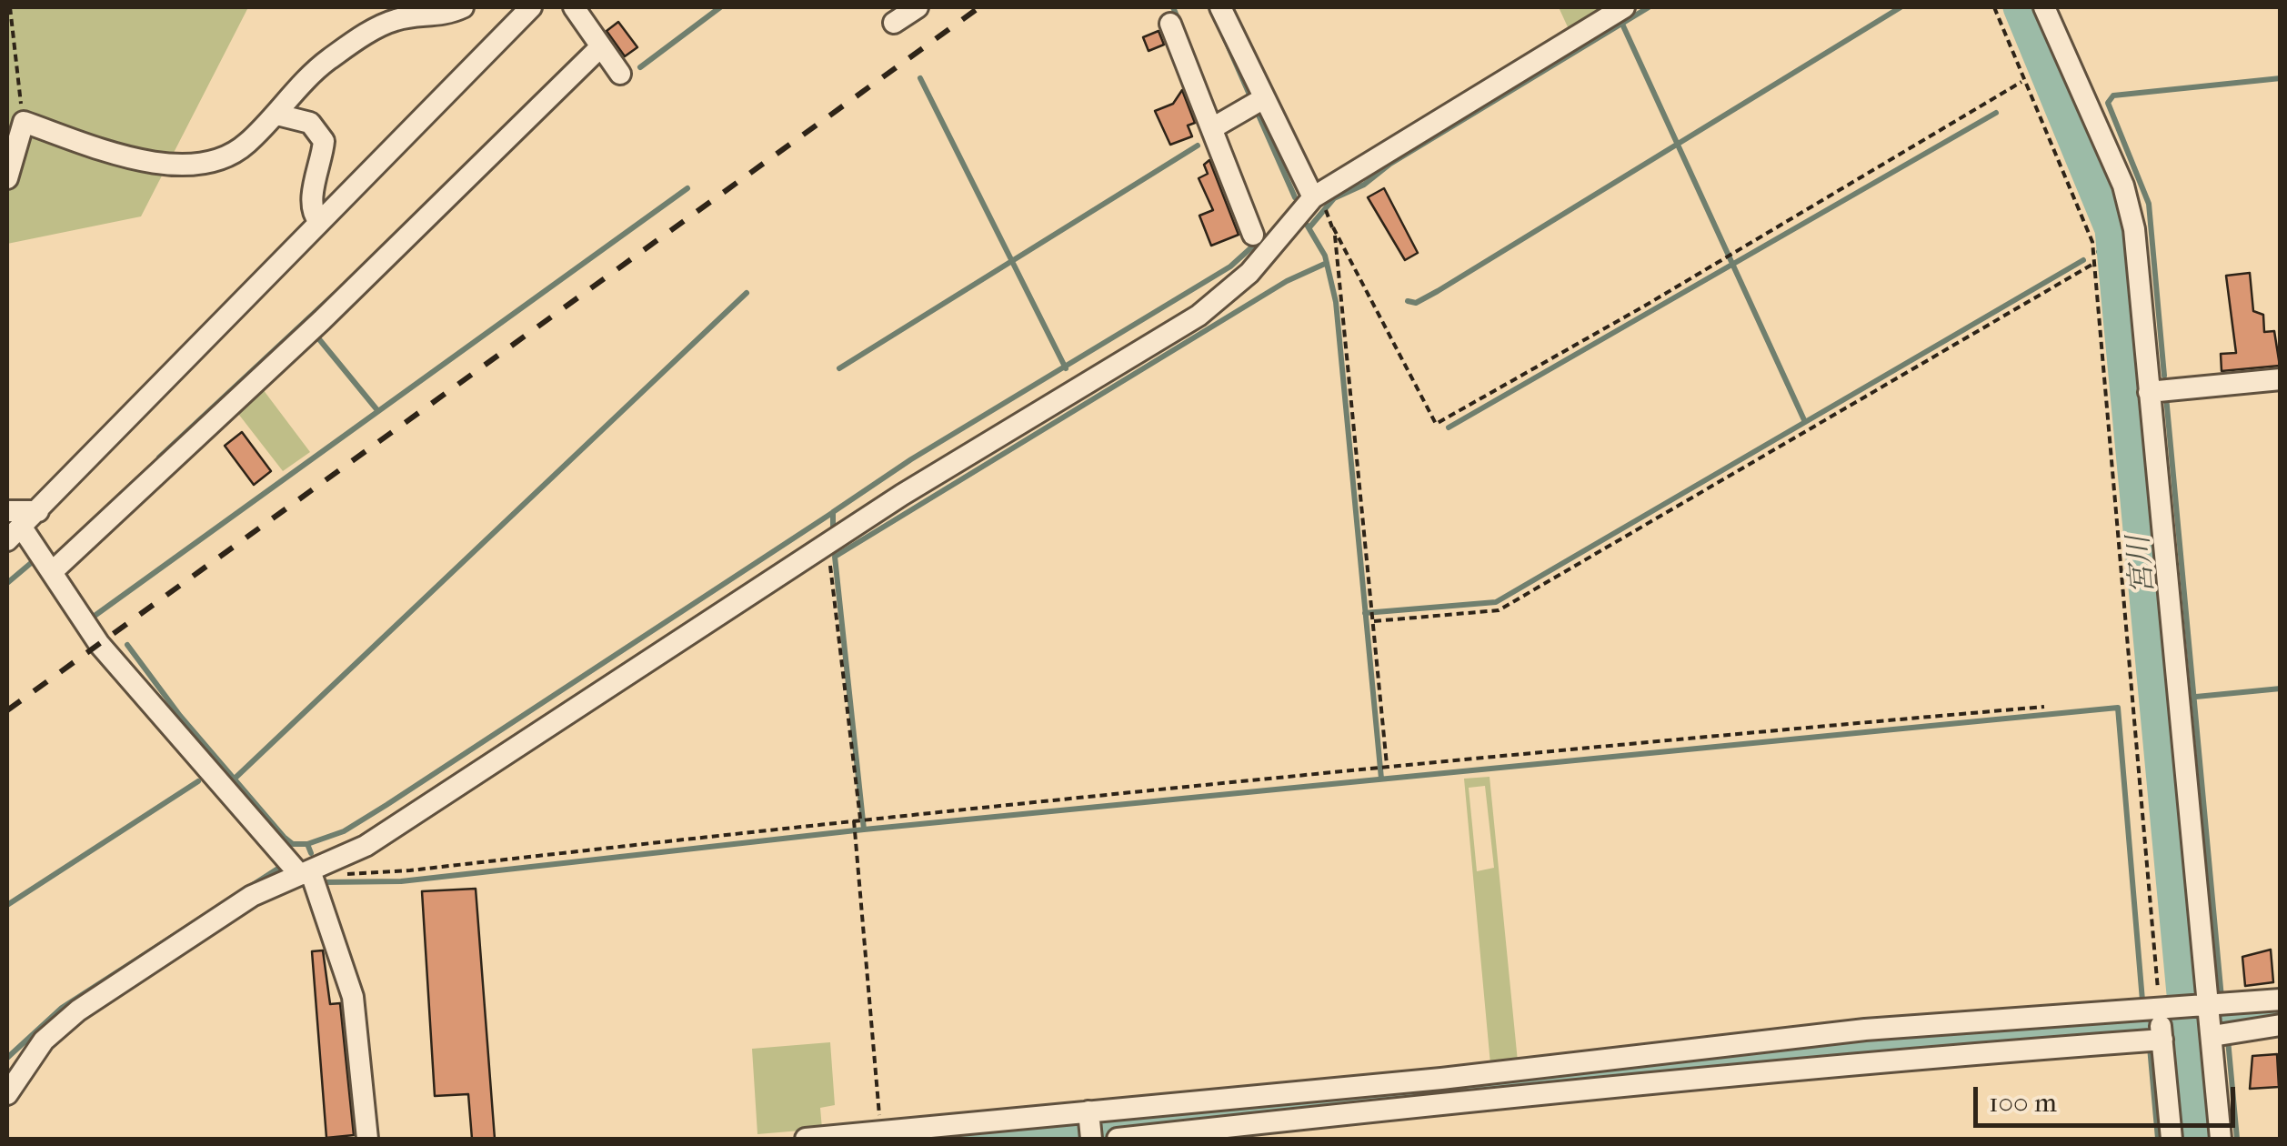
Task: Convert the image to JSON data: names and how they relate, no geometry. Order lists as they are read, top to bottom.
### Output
{
  "water": ["宮川"],
  "scale_bar": "100 m"
}
